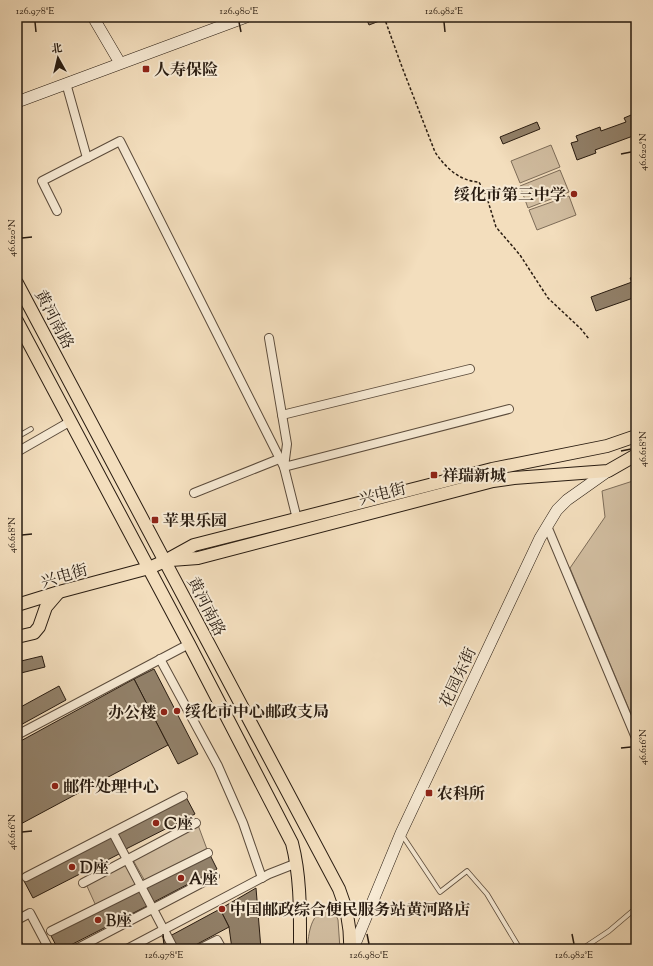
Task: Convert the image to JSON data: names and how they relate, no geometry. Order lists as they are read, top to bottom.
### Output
{
  "streets": {
    "main road": ["黄河南路", "兴电街", "花园东街"]
  },
  "crossings": [
    ["黄河南路", "兴电街"],
    ["黄河南路", "花园东街"],
    ["兴电街", "花园东街"]
  ],
  "places": {
    "transit": [
      "人寿保险",
      "祥瑞新城",
      "苹果乐园",
      "农科所"
    ],
    "other": [
      "绥化市第三中学",
      "绥化市中心邮政支局",
      "办公楼",
      "邮件处理中心",
      "C座",
      "D座",
      "A座",
      "中国邮政综合便民服务站黄河路店",
      "B座"
    ]
  },
  "north": "top",
  "coordinates": [
    "126.978°E",
    "126.980°E",
    "126.982°E",
    "46.620°N",
    "46.618°N",
    "46.616°N"
  ]
}
